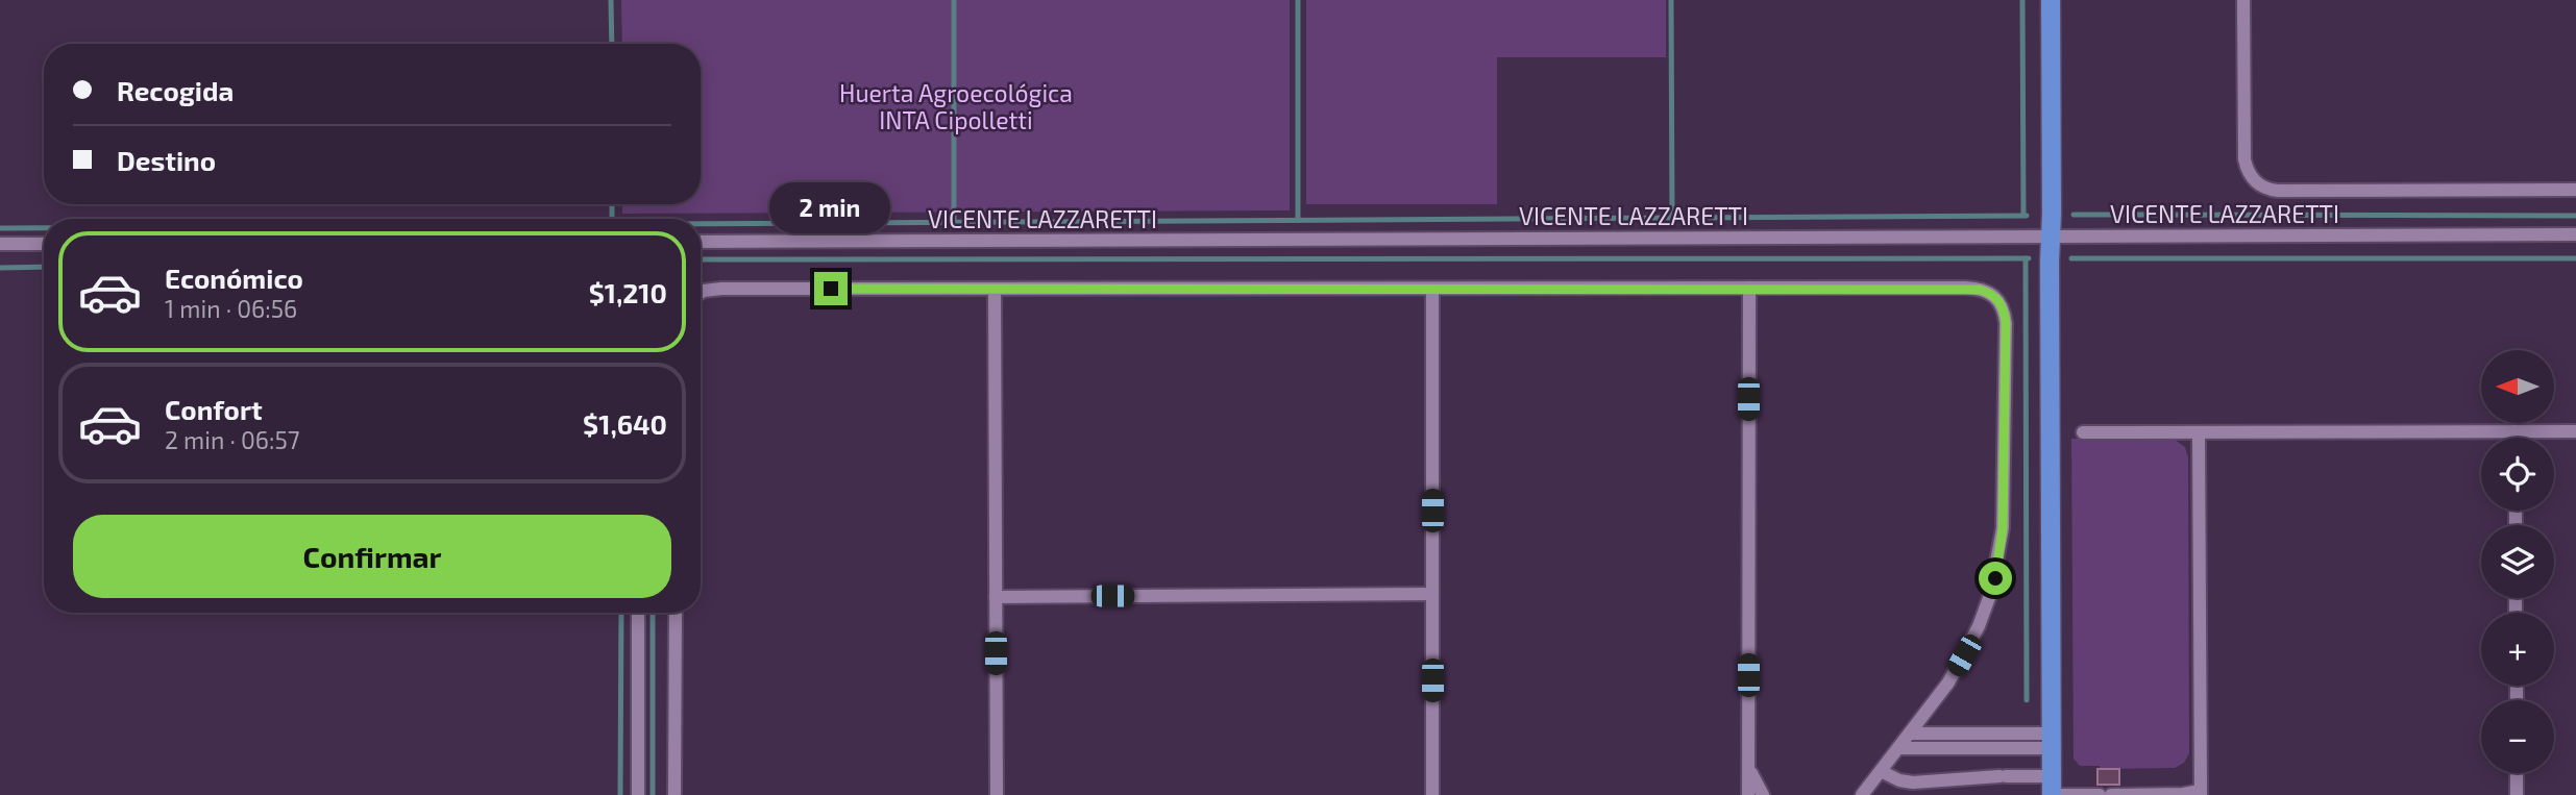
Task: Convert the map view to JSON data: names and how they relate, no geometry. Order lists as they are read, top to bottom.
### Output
{
  "streets": {
    "street": ["VICENTE LAZZARETTI"]
  },
  "parks": ["Huerta Agroecológica INTA Cipolletti"],
  "north": "left",
  "page": {
    "banner": ["Recogida", "Destino"],
    "bubble": "2 min",
    "list": [
      {
        "name": "Económico",
        "note": "1 min · 06:56",
        "value": "$1,210"
      },
      {
        "name": "Confort",
        "note": "2 min · 06:57",
        "value": "$1,640"
      }
    ],
    "map_buttons": ["+", "−"],
    "buttons": "Confirmar"
  }
}
